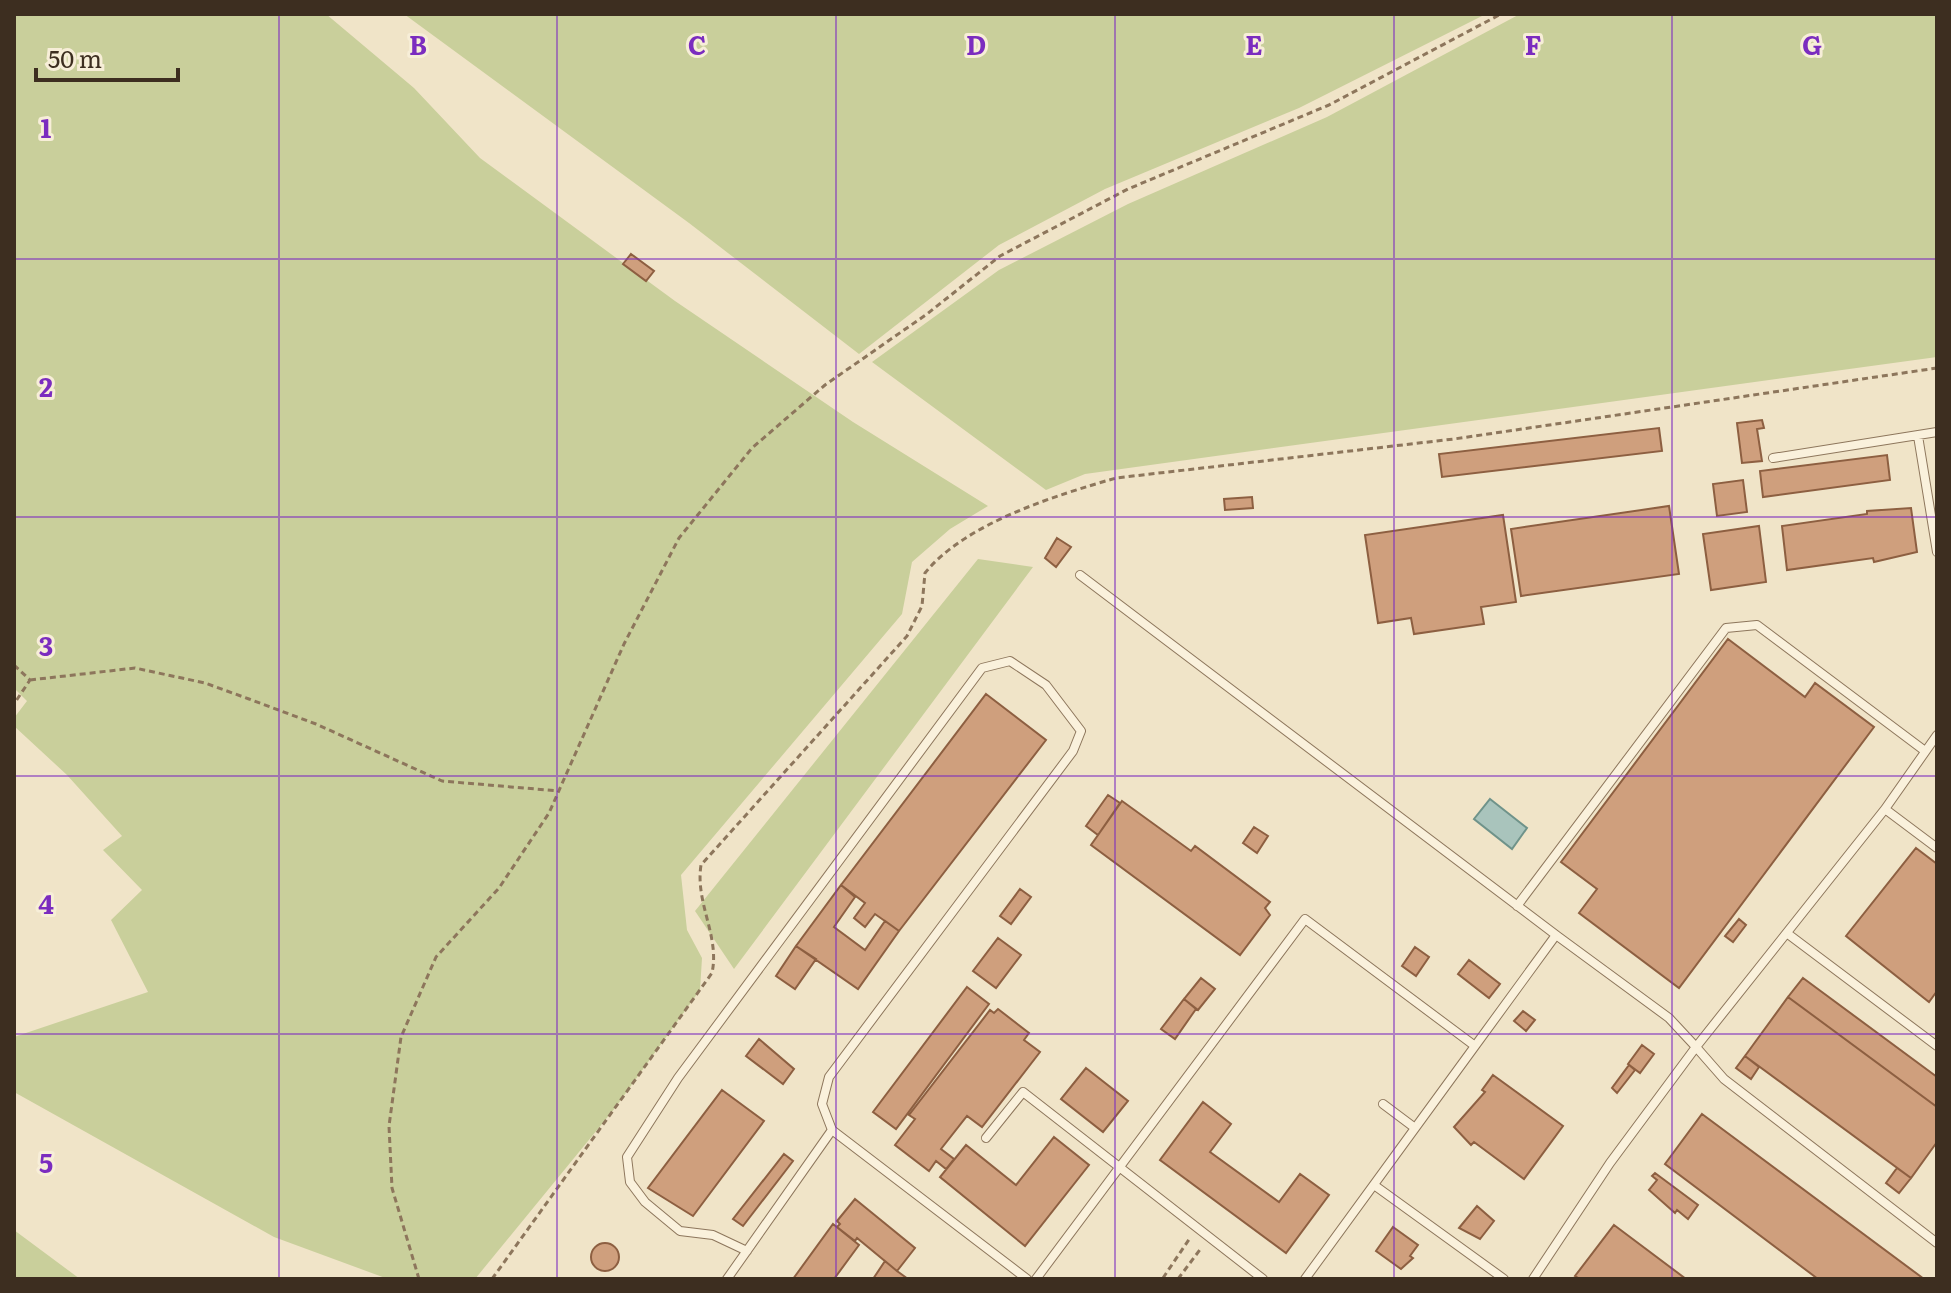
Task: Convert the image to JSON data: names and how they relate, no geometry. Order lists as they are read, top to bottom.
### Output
{
  "scale_bar": "50 m",
  "grid": {
    "columns": [
      "B",
      "C",
      "D",
      "E",
      "F",
      "G"
    ],
    "rows": [
      "1",
      "2",
      "3",
      "4",
      "5"
    ]
  }
}
